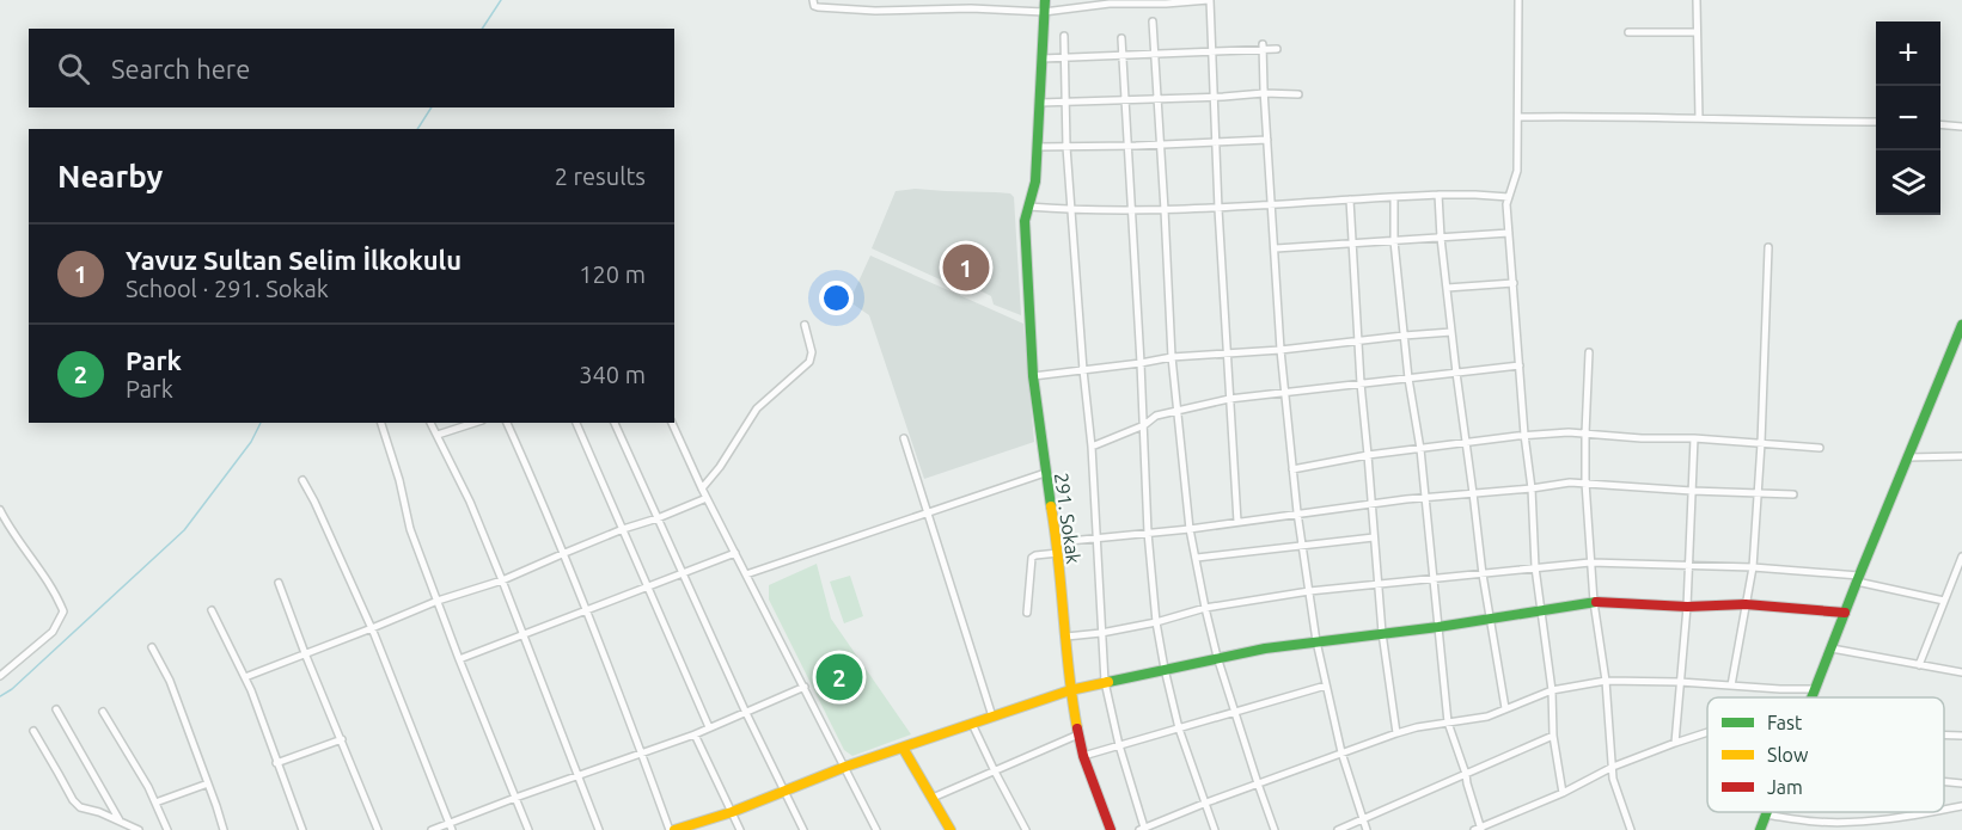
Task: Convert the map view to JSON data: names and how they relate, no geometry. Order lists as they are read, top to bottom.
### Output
{
  "streets": {
    "street": ["291. Sokak"]
  },
  "legend": ["Fast", "Slow", "Jam"],
  "page": {
    "map_buttons": ["+", "−"],
    "search": "Search here",
    "heading": ["Nearby", "2 results"],
    "list": [
      {
        "mark": "1",
        "name": "Yavuz Sultan Selim İlkokulu",
        "note": "School · 291. Sokak",
        "value": "120 m"
      },
      {
        "mark": "2",
        "name": "Park",
        "note": "Park",
        "value": "340 m"
      }
    ],
    "pins": ["1", "2"]
  }
}
